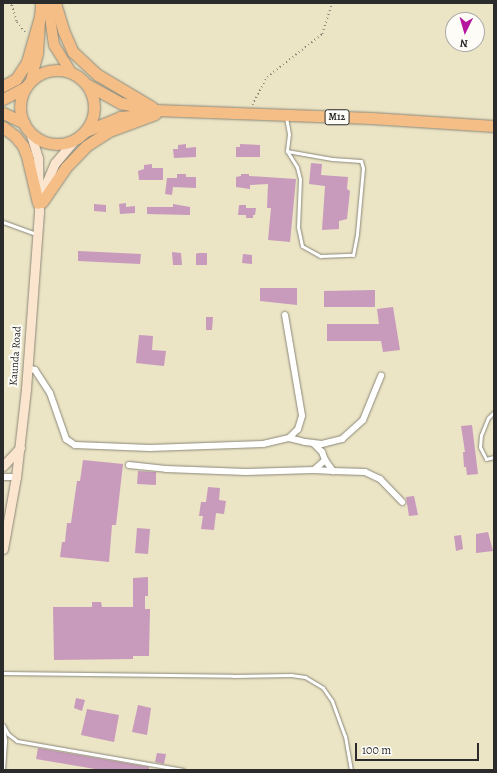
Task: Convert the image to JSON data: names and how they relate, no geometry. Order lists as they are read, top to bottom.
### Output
{
  "streets": {
    "highway": ["M12"],
    "main road": ["Kaunda Road"]
  },
  "crossings": [
    ["M12", "Kaunda Road"]
  ],
  "scale_bar": "100 m",
  "north": "bottom"
}
